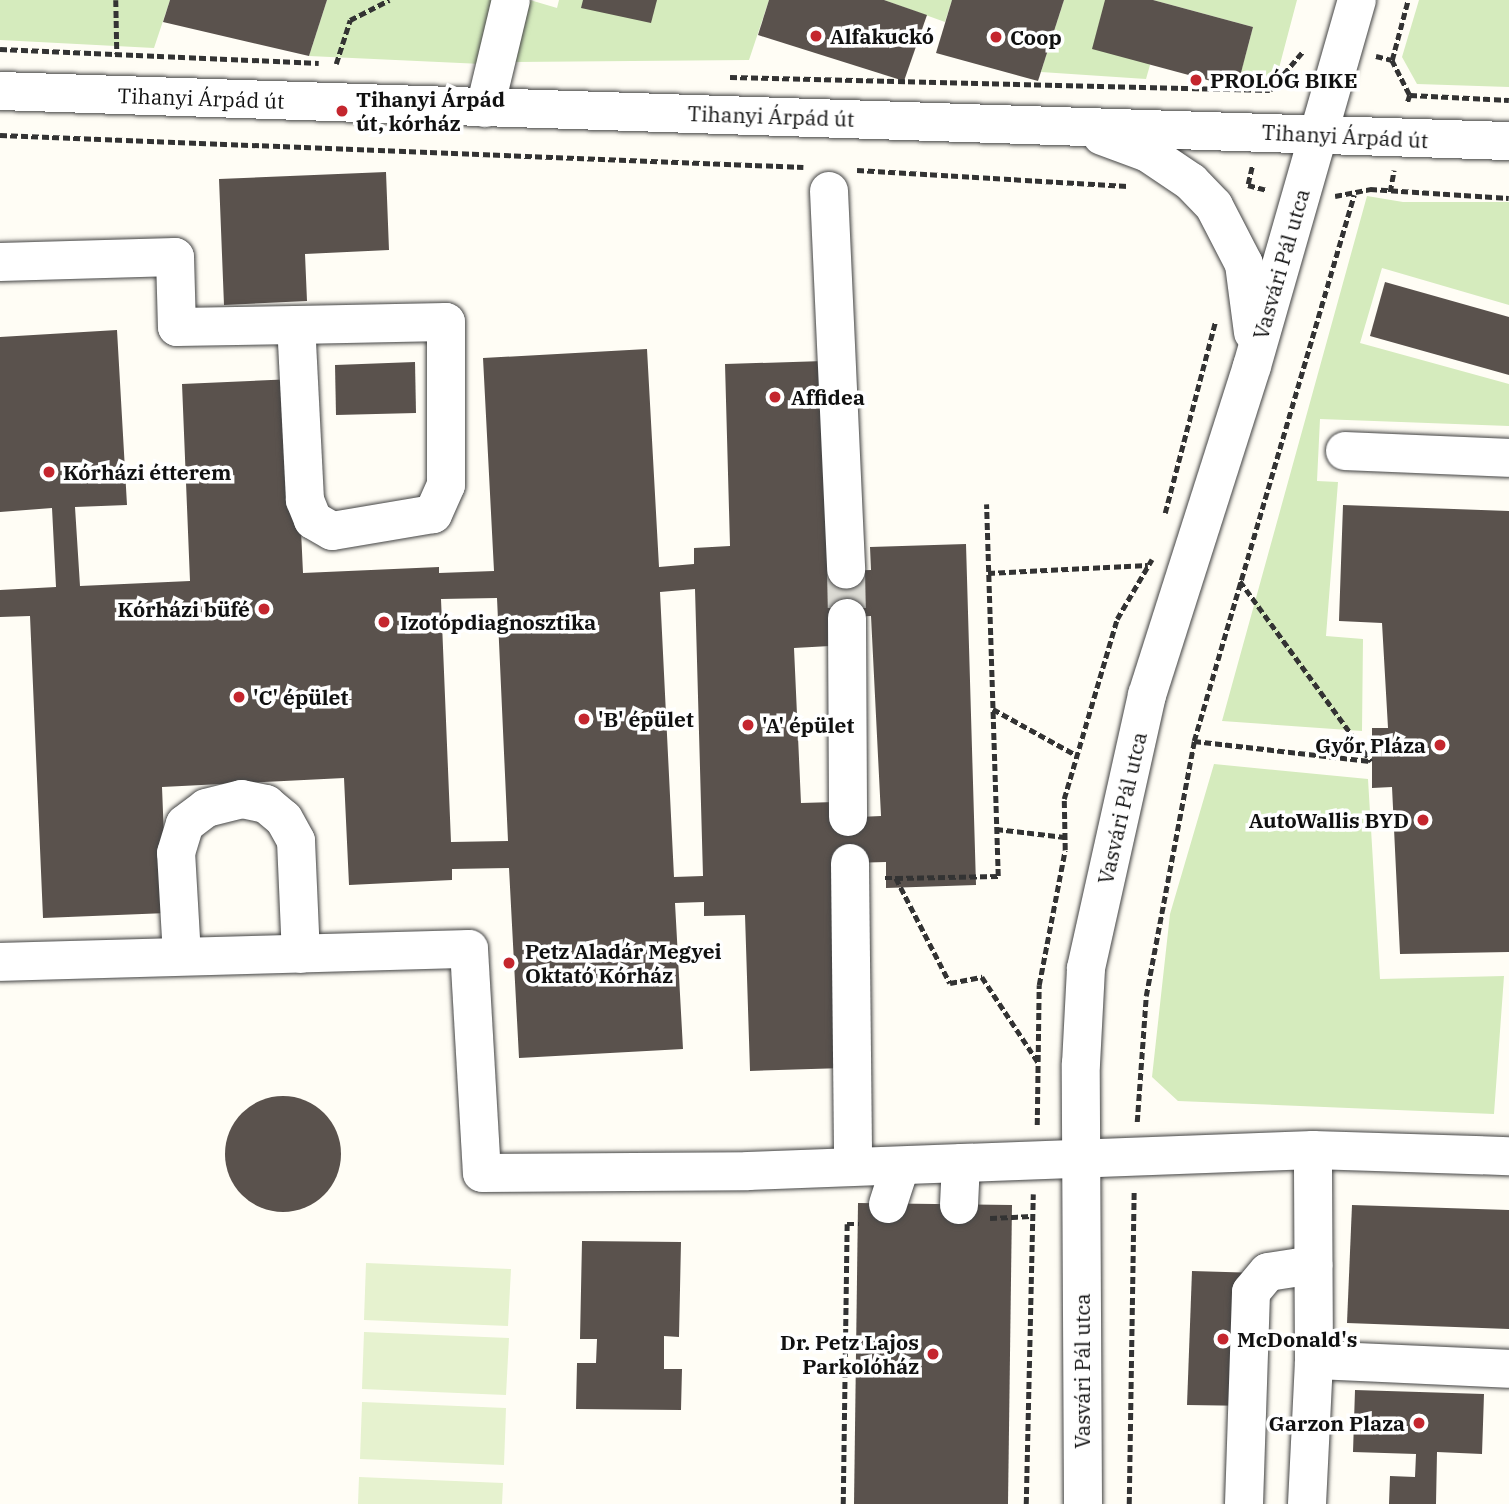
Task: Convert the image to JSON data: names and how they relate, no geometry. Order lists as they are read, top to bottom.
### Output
{
  "streets": {
    "street": ["Tihanyi Árpád út", "Vasvári Pál utca"]
  },
  "crossings": [
    ["Tihanyi Árpád út", "Vasvári Pál utca"]
  ],
  "places": [
    "Alfakuckó",
    "Coop",
    "PROLÓG BIKE",
    "Tihanyi Árpád út, kórház",
    "Affidea",
    "Kórházi étterem",
    "Kórházi büfé",
    "Izotópdiagnosztika",
    "'C' épület",
    "'B' épület",
    "'A' épület",
    "Győr Pláza",
    "AutoWallis BYD",
    "Petz Aladár Megyei Oktató Kórház",
    "McDonald's",
    "Dr. Petz Lajos Parkolóház",
    "Garzon Plaza"
  ]
}
